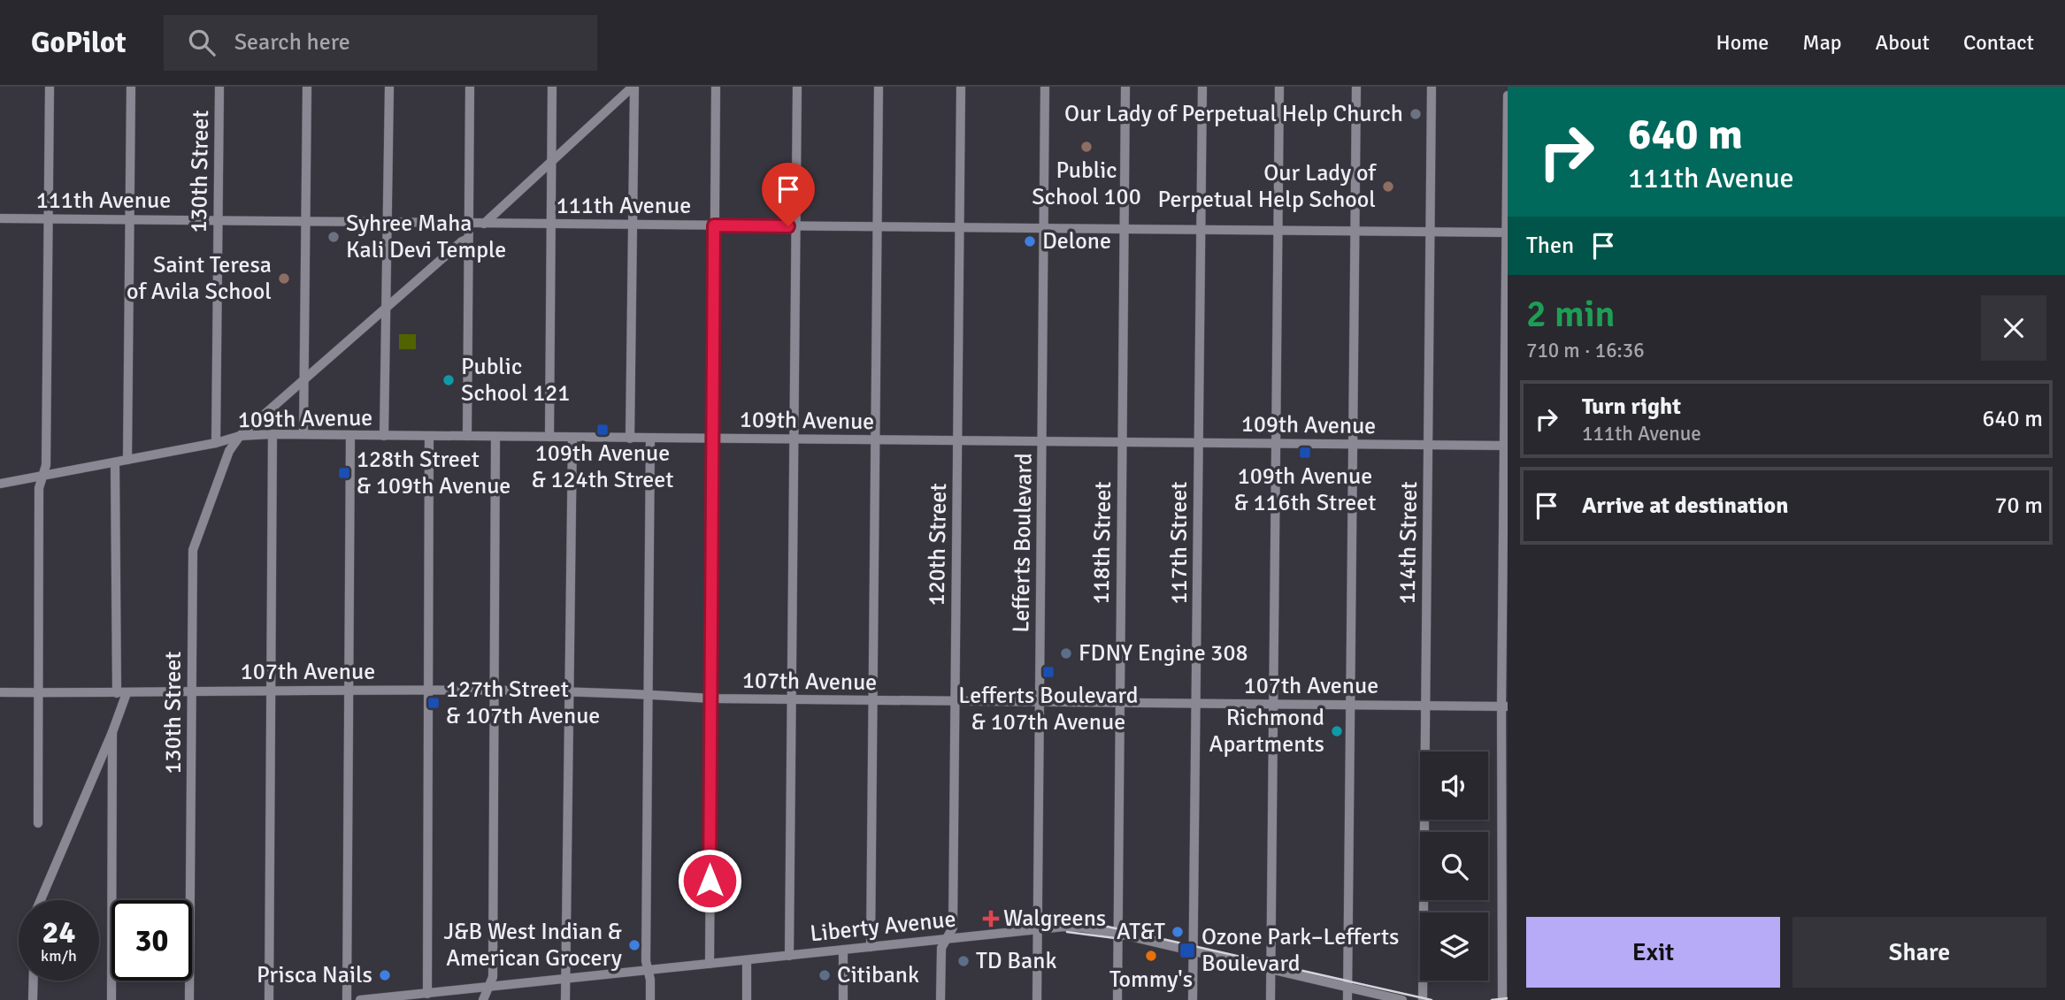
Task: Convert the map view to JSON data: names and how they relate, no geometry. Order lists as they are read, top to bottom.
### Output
{
  "streets": {
    "street": [
      "130th Street",
      "111th Avenue",
      "109th Avenue",
      "Lefferts Boulevard",
      "118th Street",
      "117th Street",
      "114th Street",
      "120th Street",
      "107th Avenue",
      "Liberty Avenue"
    ]
  },
  "crossings": [
    ["130th Street", "111th Avenue"],
    ["130th Street", "109th Avenue"],
    ["130th Street", "107th Avenue"],
    ["111th Avenue", "Lefferts Boulevard"],
    ["111th Avenue", "118th Street"],
    ["111th Avenue", "117th Street"],
    ["111th Avenue", "114th Street"],
    ["111th Avenue", "120th Street"],
    ["109th Avenue", "Lefferts Boulevard"],
    ["109th Avenue", "118th Street"],
    ["109th Avenue", "117th Street"],
    ["109th Avenue", "114th Street"],
    ["109th Avenue", "120th Street"],
    ["Lefferts Boulevard", "107th Avenue"],
    ["Lefferts Boulevard", "Liberty Avenue"],
    ["118th Street", "107th Avenue"],
    ["118th Street", "Liberty Avenue"],
    ["117th Street", "107th Avenue"],
    ["117th Street", "Liberty Avenue"],
    ["114th Street", "107th Avenue"],
    ["120th Street", "107th Avenue"],
    ["120th Street", "Liberty Avenue"]
  ],
  "places": {
    "other": [
      "Our Lady of Perpetual Help Church",
      "Public School 100",
      "Our Lady of Perpetual Help School",
      "Syhree Maha Kali Devi Temple",
      "Delone",
      "Saint Teresa of Avila School",
      "Public School 121",
      "FDNY Engine 308",
      "Richmond Apartments",
      "AT&T",
      "J&B West Indian & American Grocery",
      "Tommy's",
      "TD Bank",
      "Prisca Nails",
      "Citibank"
    ],
    "transit": [
      "109th Avenue & 124th Street",
      "109th Avenue & 116th Street",
      "128th Street & 109th Avenue",
      "Lefferts Boulevard & 107th Avenue",
      "127th Street & 107th Avenue",
      "Ozone Park–Lefferts Boulevard"
    ],
    "health": ["Walgreens"]
  },
  "page": {
    "header": "GoPilot",
    "search": "Search here",
    "nav": [
      "Home",
      "Map",
      "About",
      "Contact"
    ],
    "turn": ["640 m", "111th Avenue"],
    "then": "Then",
    "heading": ["2 min", "710 m · 16:36"],
    "list": [
      {
        "name": "Turn right",
        "note": "111th Avenue",
        "value": "640 m"
      },
      {
        "name": "Arrive at destination",
        "value": "70 m"
      }
    ],
    "speed": "24 km/h",
    "limit": "30",
    "buttons": ["Exit", "Share"]
  }
}
